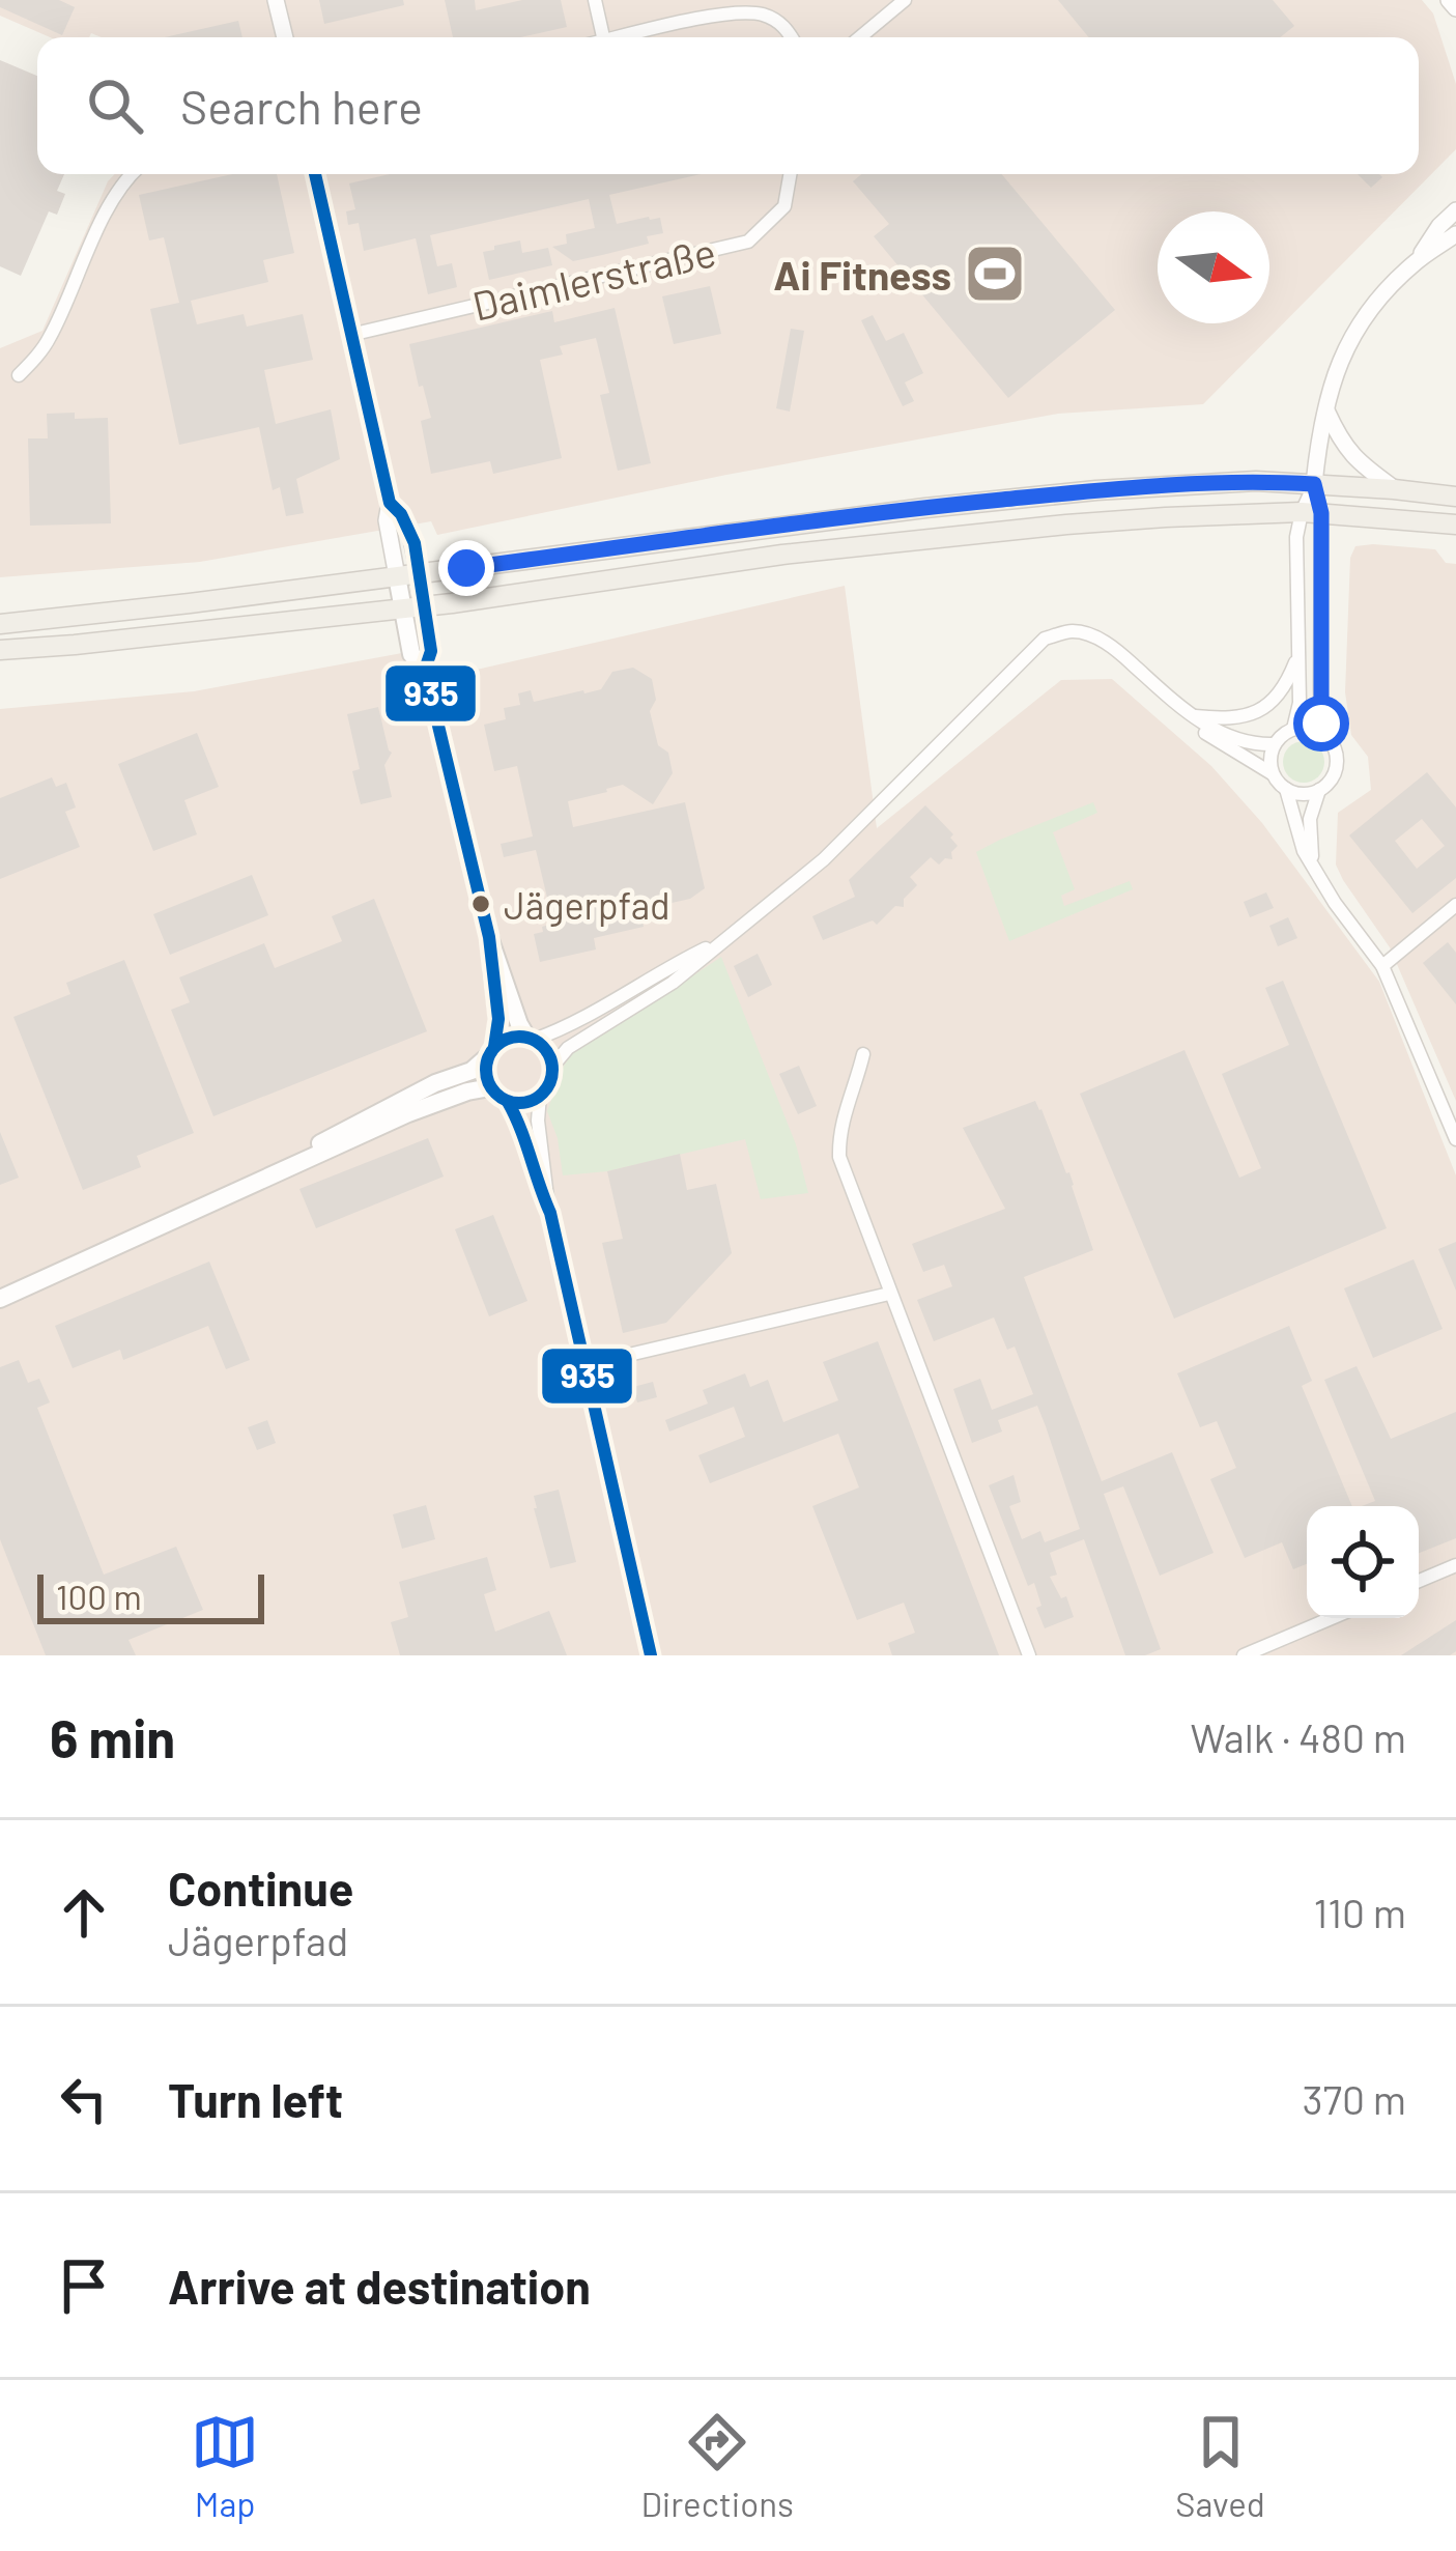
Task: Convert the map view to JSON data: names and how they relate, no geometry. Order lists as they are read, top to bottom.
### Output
{
  "streets": {
    "street": ["Daimlerstraße"]
  },
  "places": {
    "sports": ["Ai Fitness"],
    "other": ["Jägerpfad"]
  },
  "lines": ["transit line 935"],
  "scale_bar": "100 m",
  "north": "right",
  "page": {
    "search": "Search here",
    "scale": "100 m",
    "heading": ["6 min", "Walk · 480 m"],
    "list": [
      ["Continue", "Jägerpfad", "110 m"],
      ["Turn left", "370 m"],
      "Arrive at destination"
    ],
    "nav": ["Map", "Directions", "Saved"]
  }
}
